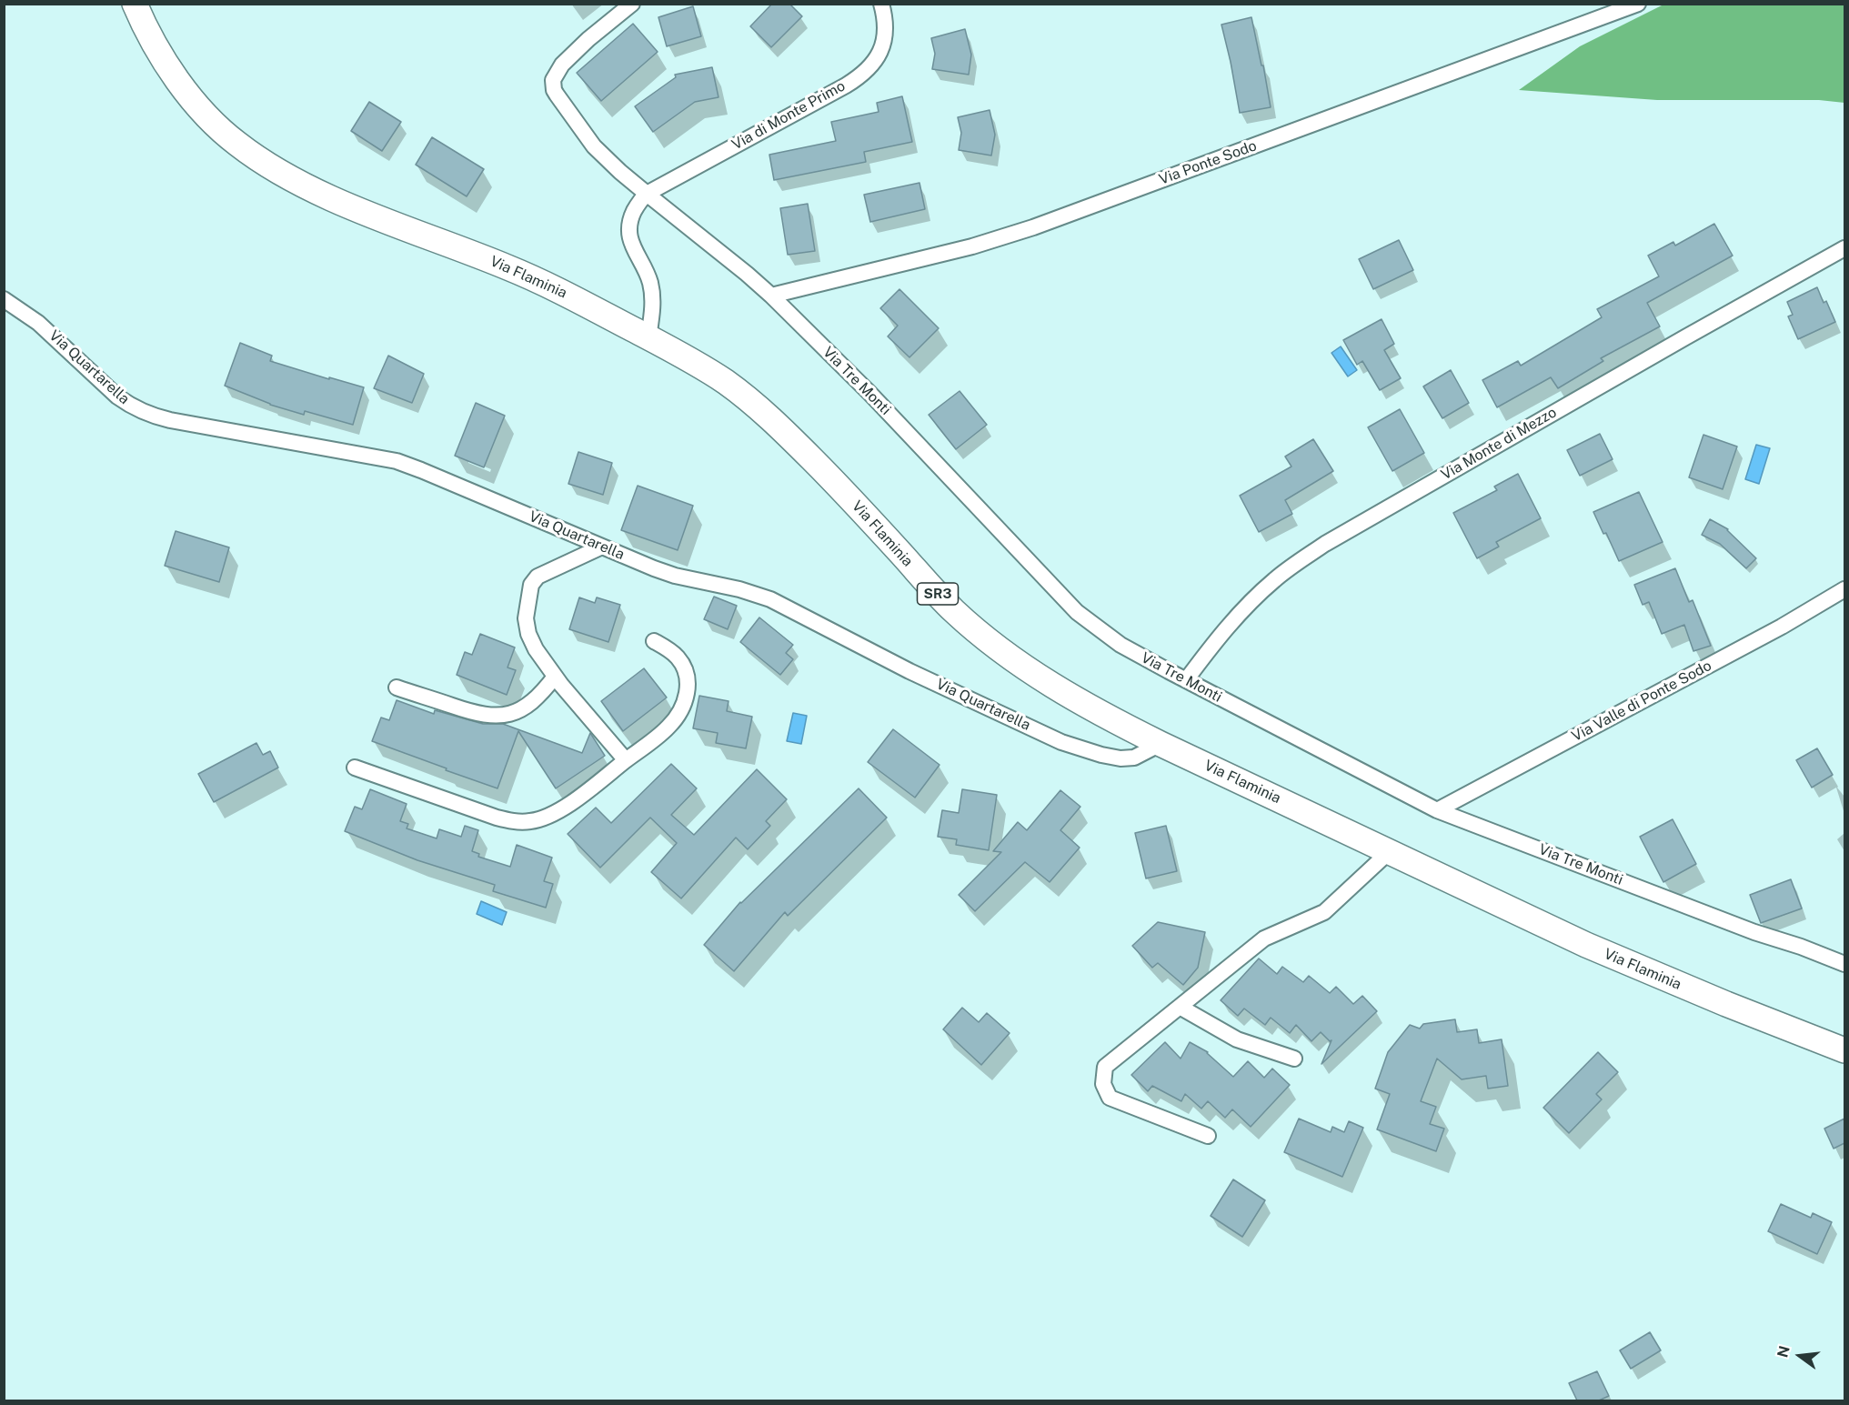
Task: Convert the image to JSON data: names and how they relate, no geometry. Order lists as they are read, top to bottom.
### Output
{
  "streets": {
    "main road": ["Via Flaminia", "SR3"],
    "street": [
      "Via di Monte Primo",
      "Via Ponte Sodo",
      "Via Quartarella",
      "Via Tre Monti",
      "Via Monte di Mezzo",
      "Via Valle di Ponte Sodo"
    ]
  },
  "crossings": [
    ["Via di Monte Primo", "Via Tre Monti"],
    ["Via Ponte Sodo", "Via Tre Monti"],
    ["Via Flaminia", "Via Quartarella"],
    ["Via Tre Monti", "Via Monte di Mezzo"],
    ["Via Tre Monti", "Via Valle di Ponte Sodo"]
  ],
  "north": "left"
}
